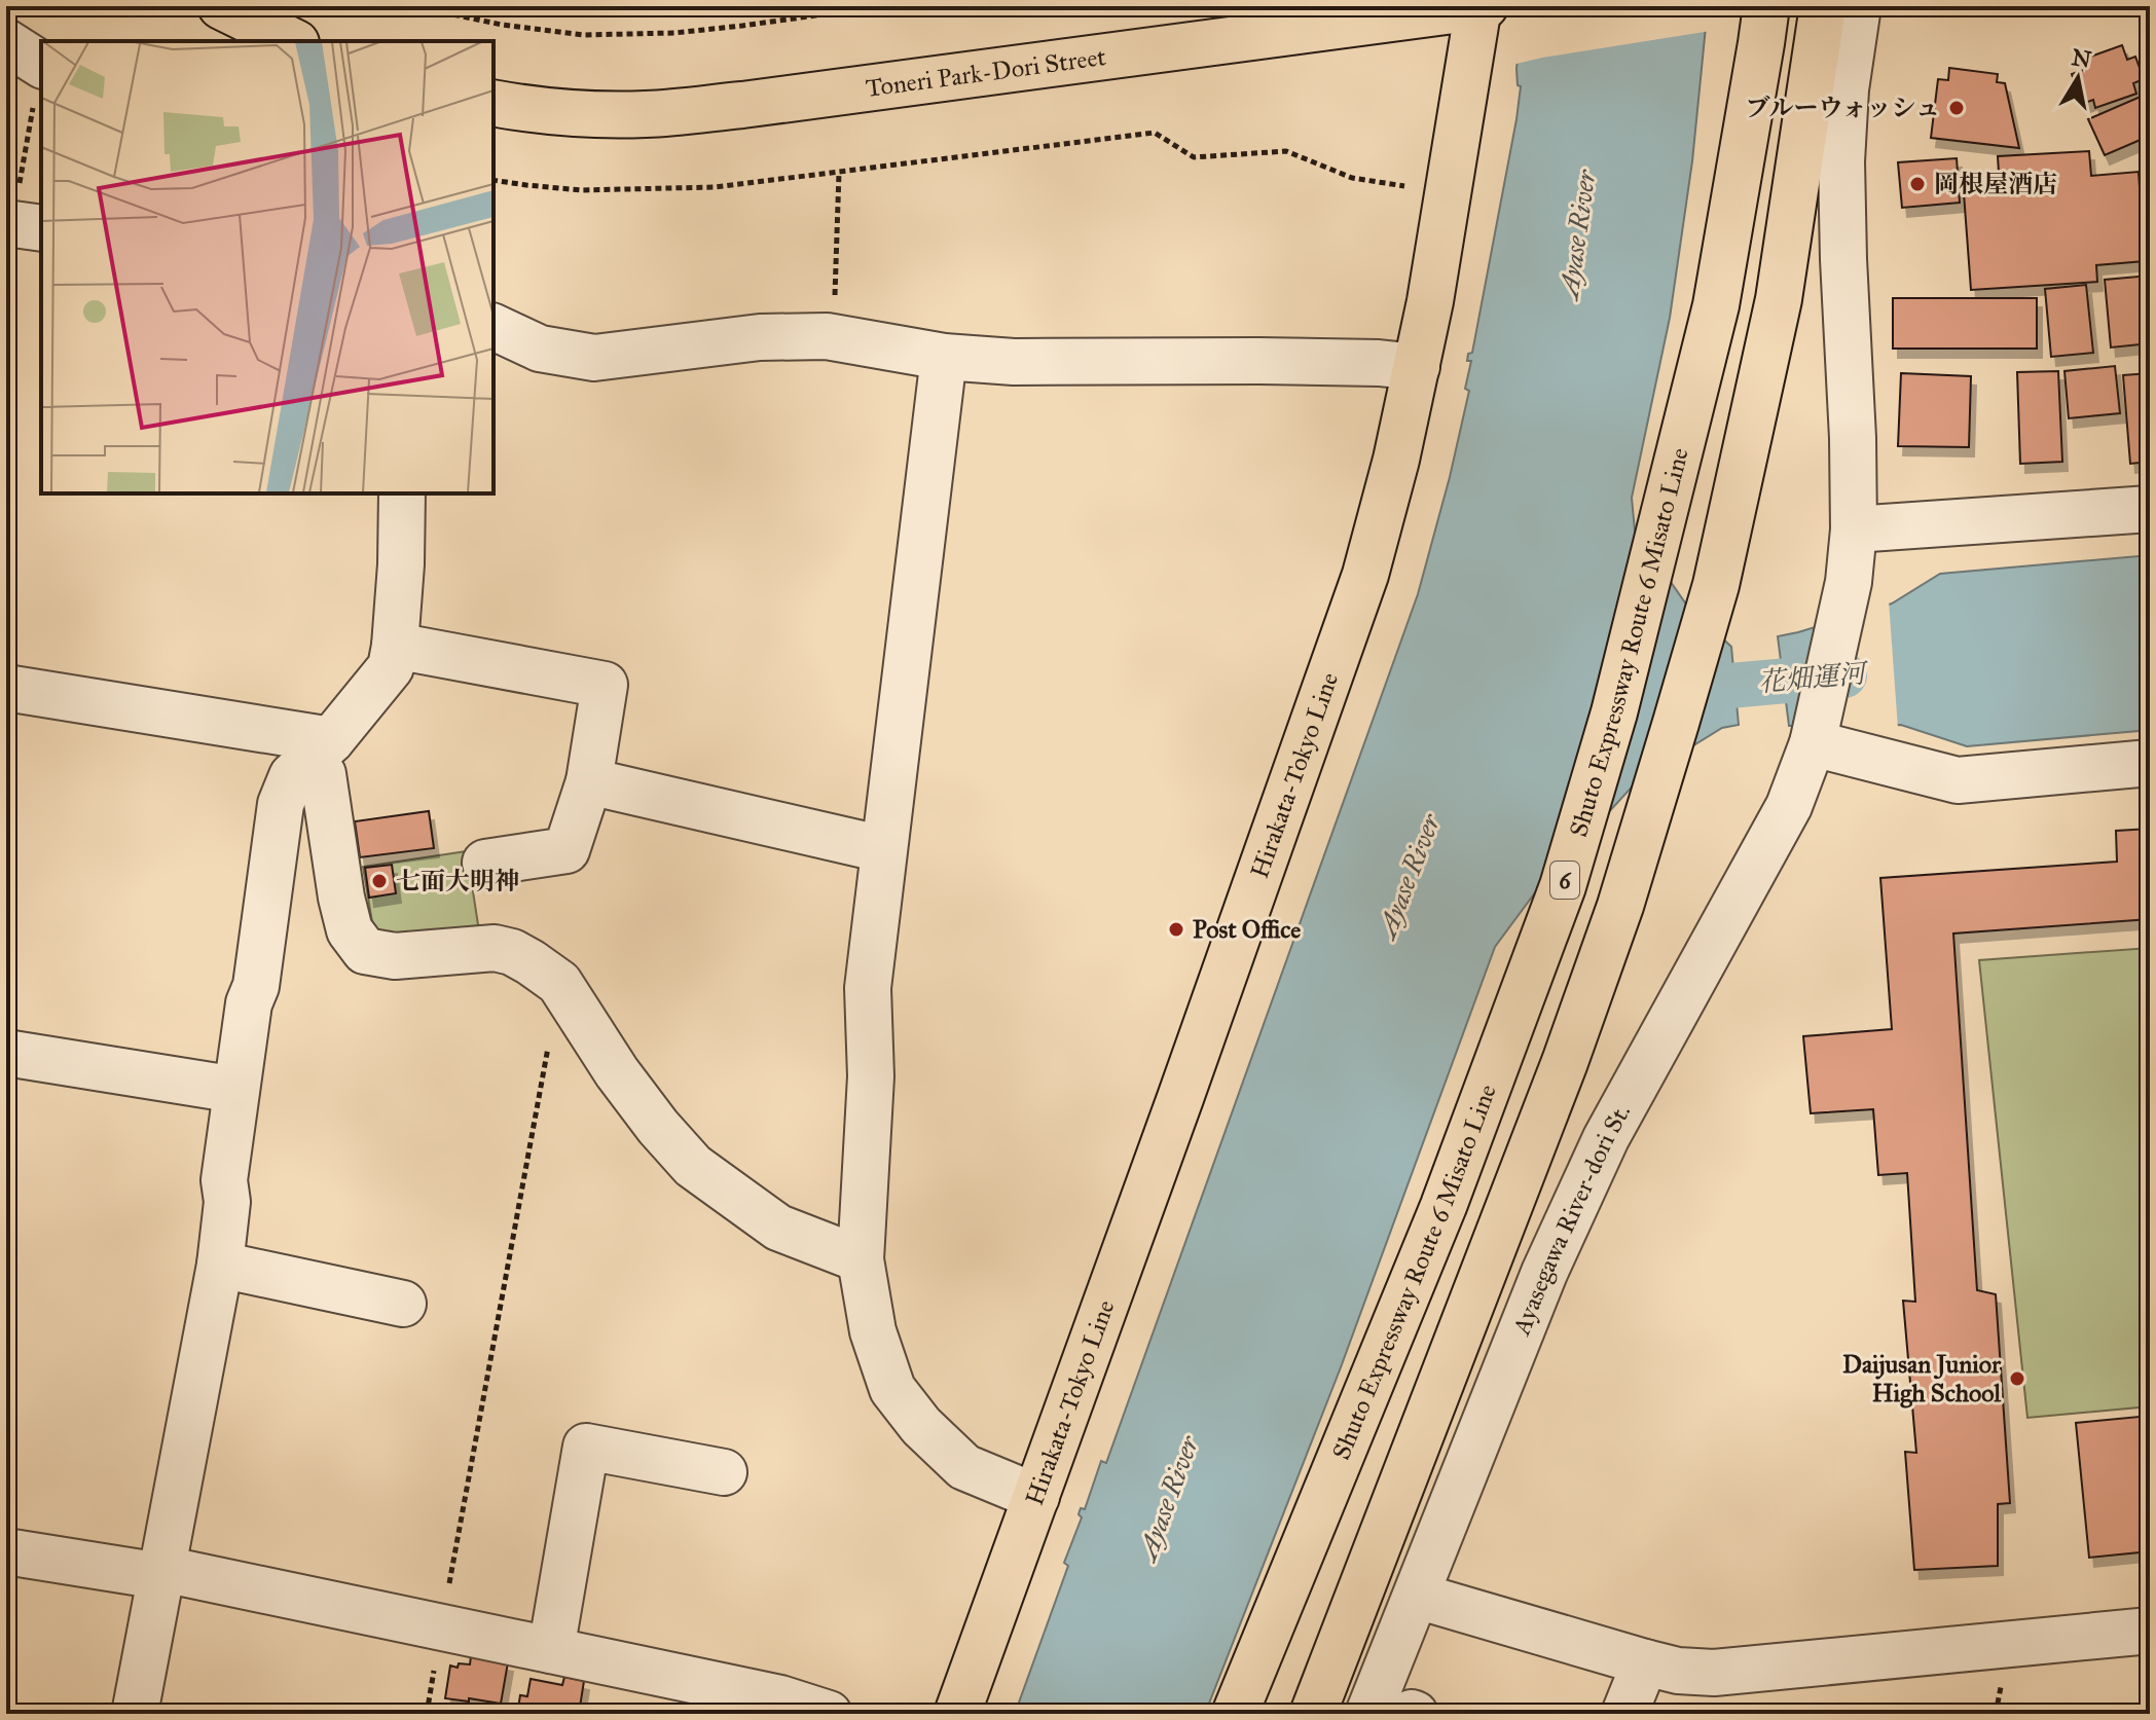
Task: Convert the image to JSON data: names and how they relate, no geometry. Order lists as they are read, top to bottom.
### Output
{
  "streets": {
    "main road": [
      "Toneri Park-Dori Street",
      "Shuto Expressway Route 6 Misato Line",
      "Hirakata-Tokyo Line",
      "6"
    ],
    "street": ["Ayasegawa River-dori St."]
  },
  "crossings": [
    ["Toneri Park-Dori Street", "Hirakata-Tokyo Line"]
  ],
  "water": ["Ayase River", "花畑運河"],
  "places": [
    "ブルーウォッシュ",
    "岡根屋酒店",
    "七面大明神",
    "Post Office",
    "Daijusan Junior High School"
  ],
  "north": "top"
}
